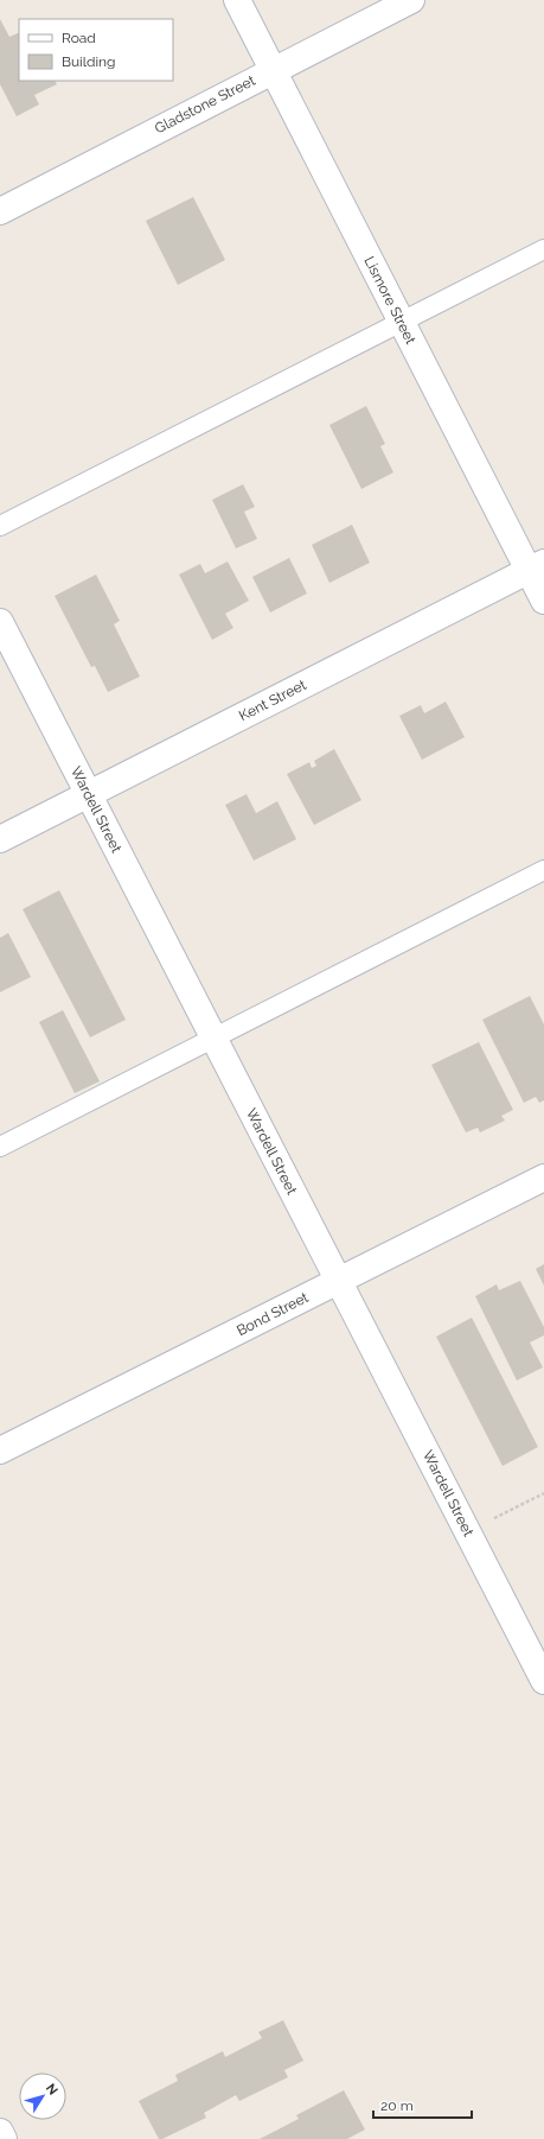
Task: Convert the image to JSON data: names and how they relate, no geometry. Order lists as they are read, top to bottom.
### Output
{
  "streets": {
    "street": [
      "Gladstone Street",
      "Lismore Street",
      "Kent Street",
      "Wardell Street",
      "Bond Street"
    ]
  },
  "crossings": [
    ["Gladstone Street", "Lismore Street"],
    ["Lismore Street", "Kent Street"],
    ["Kent Street", "Wardell Street"],
    ["Wardell Street", "Bond Street"]
  ],
  "legend": ["Road", "Building"],
  "scale_bar": "20 m",
  "north": "top right"
}
